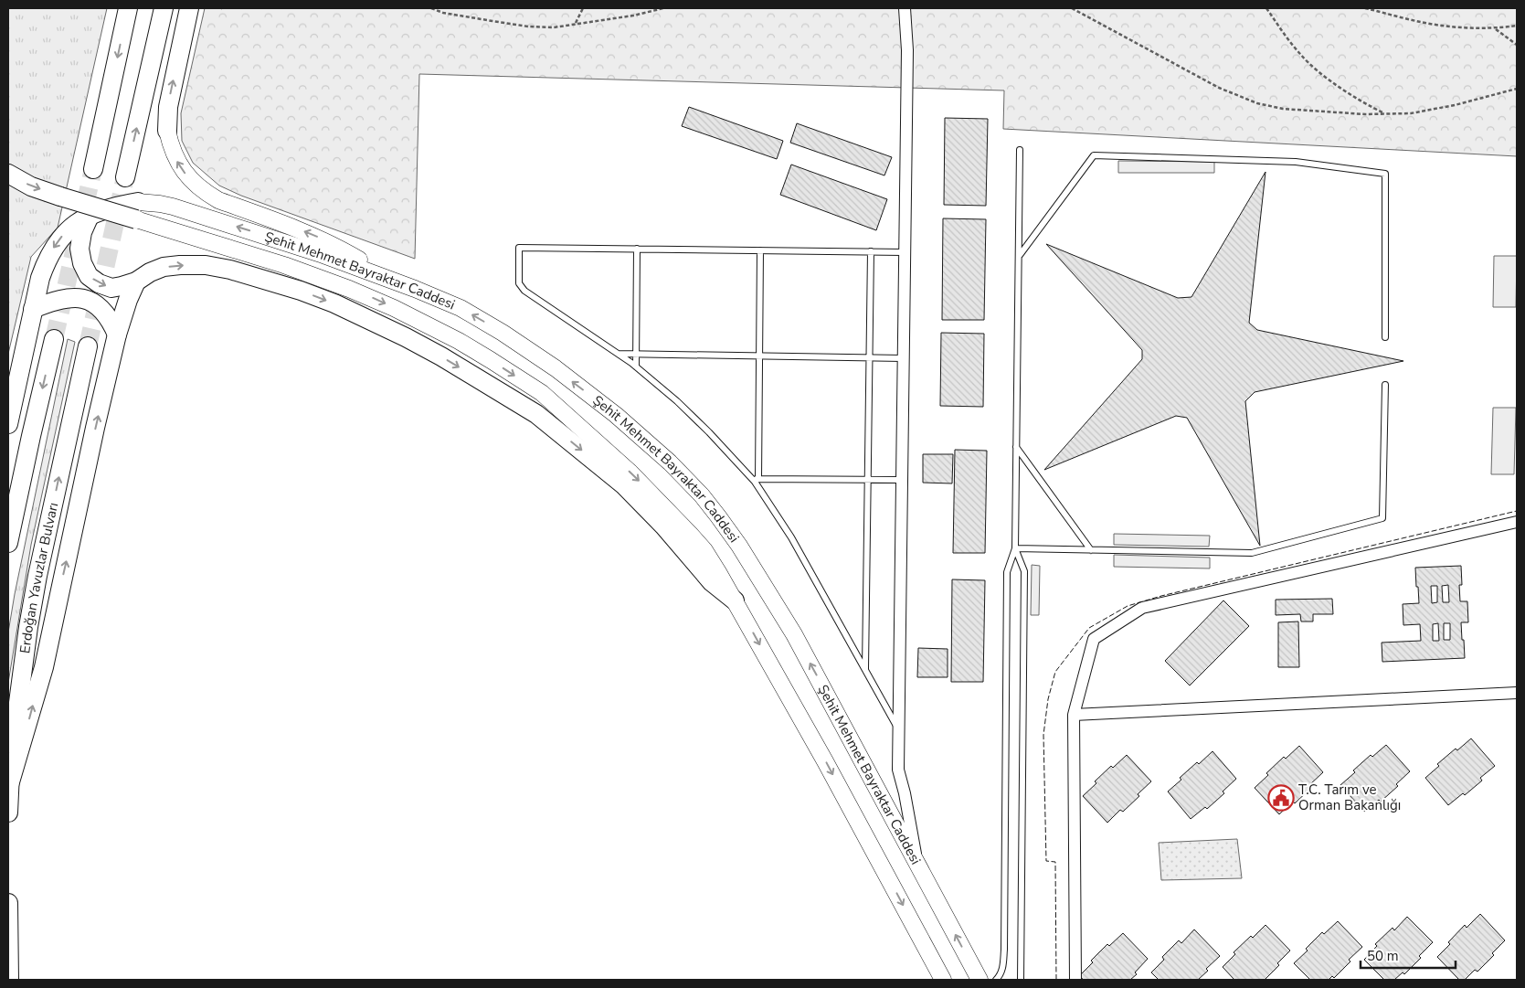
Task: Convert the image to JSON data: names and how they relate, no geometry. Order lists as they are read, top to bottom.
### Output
{
  "streets": {
    "main road": ["Şehit Mehmet Bayraktar Caddesi", "Erdoğan Yavuzlar Bulvarı"]
  },
  "places": {
    "public building": ["T.C. Tarım ve Orman Bakanlığı"]
  },
  "scale_bar": "50 m"
}
